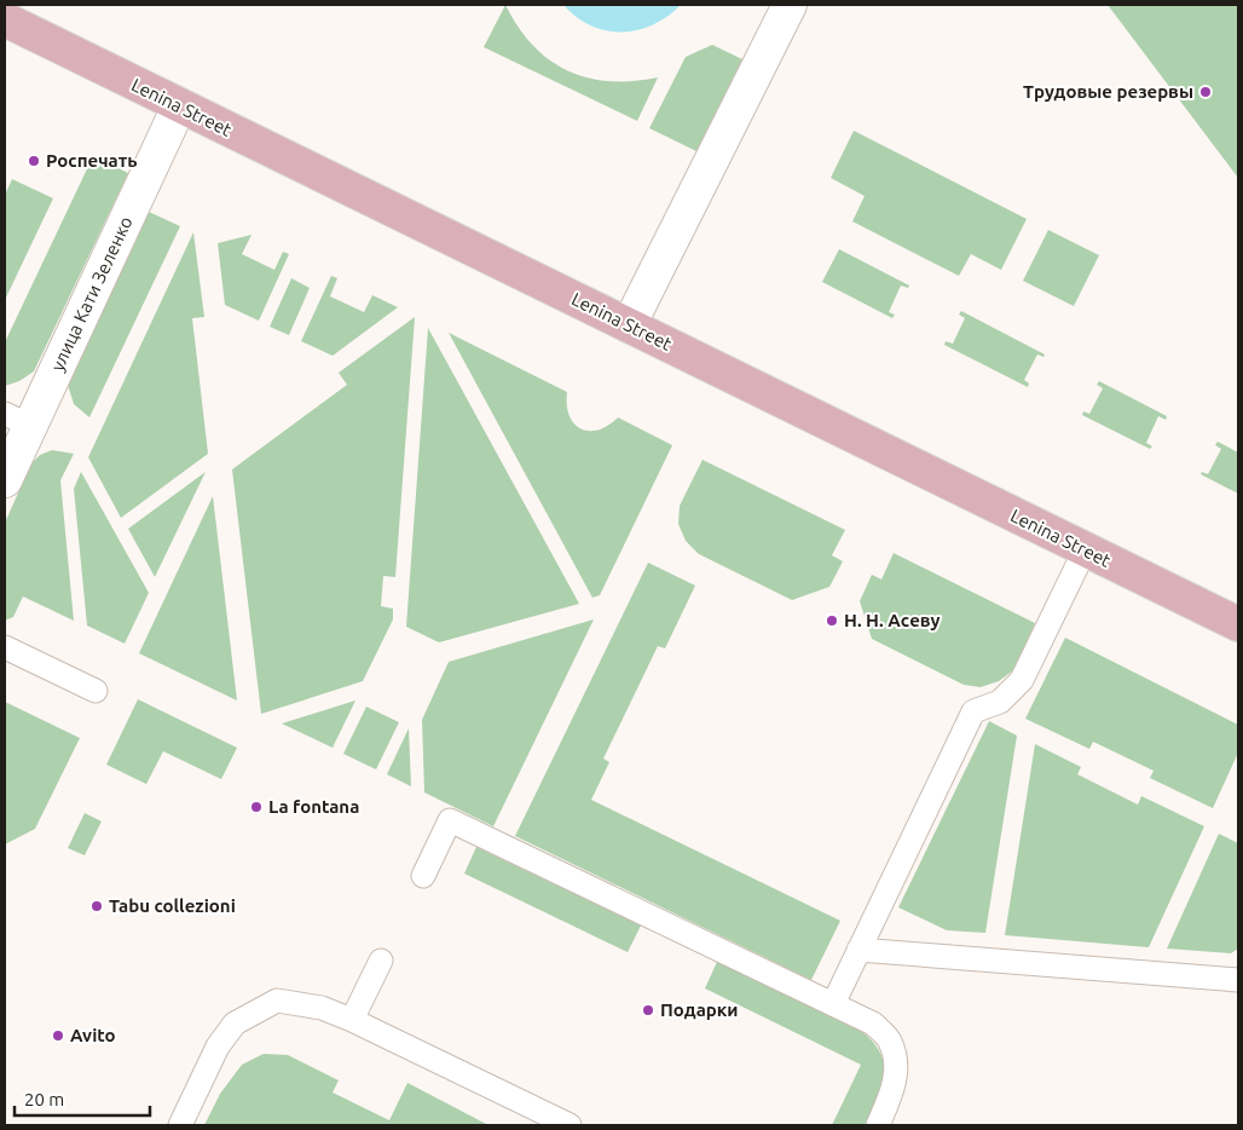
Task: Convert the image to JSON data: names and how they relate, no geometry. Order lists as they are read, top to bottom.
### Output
{
  "streets": {
    "main road": ["Lenina Street"],
    "street": ["улица Кати Зеленко"]
  },
  "crossings": [
    ["Lenina Street", "улица Кати Зеленко"]
  ],
  "places": [
    "Трудовые резервы",
    "Роспечать",
    "Н. Н. Асеву",
    "La fontana",
    "Tabu collezioni",
    "Подарки",
    "Avito"
  ],
  "scale_bar": "20 m"
}
